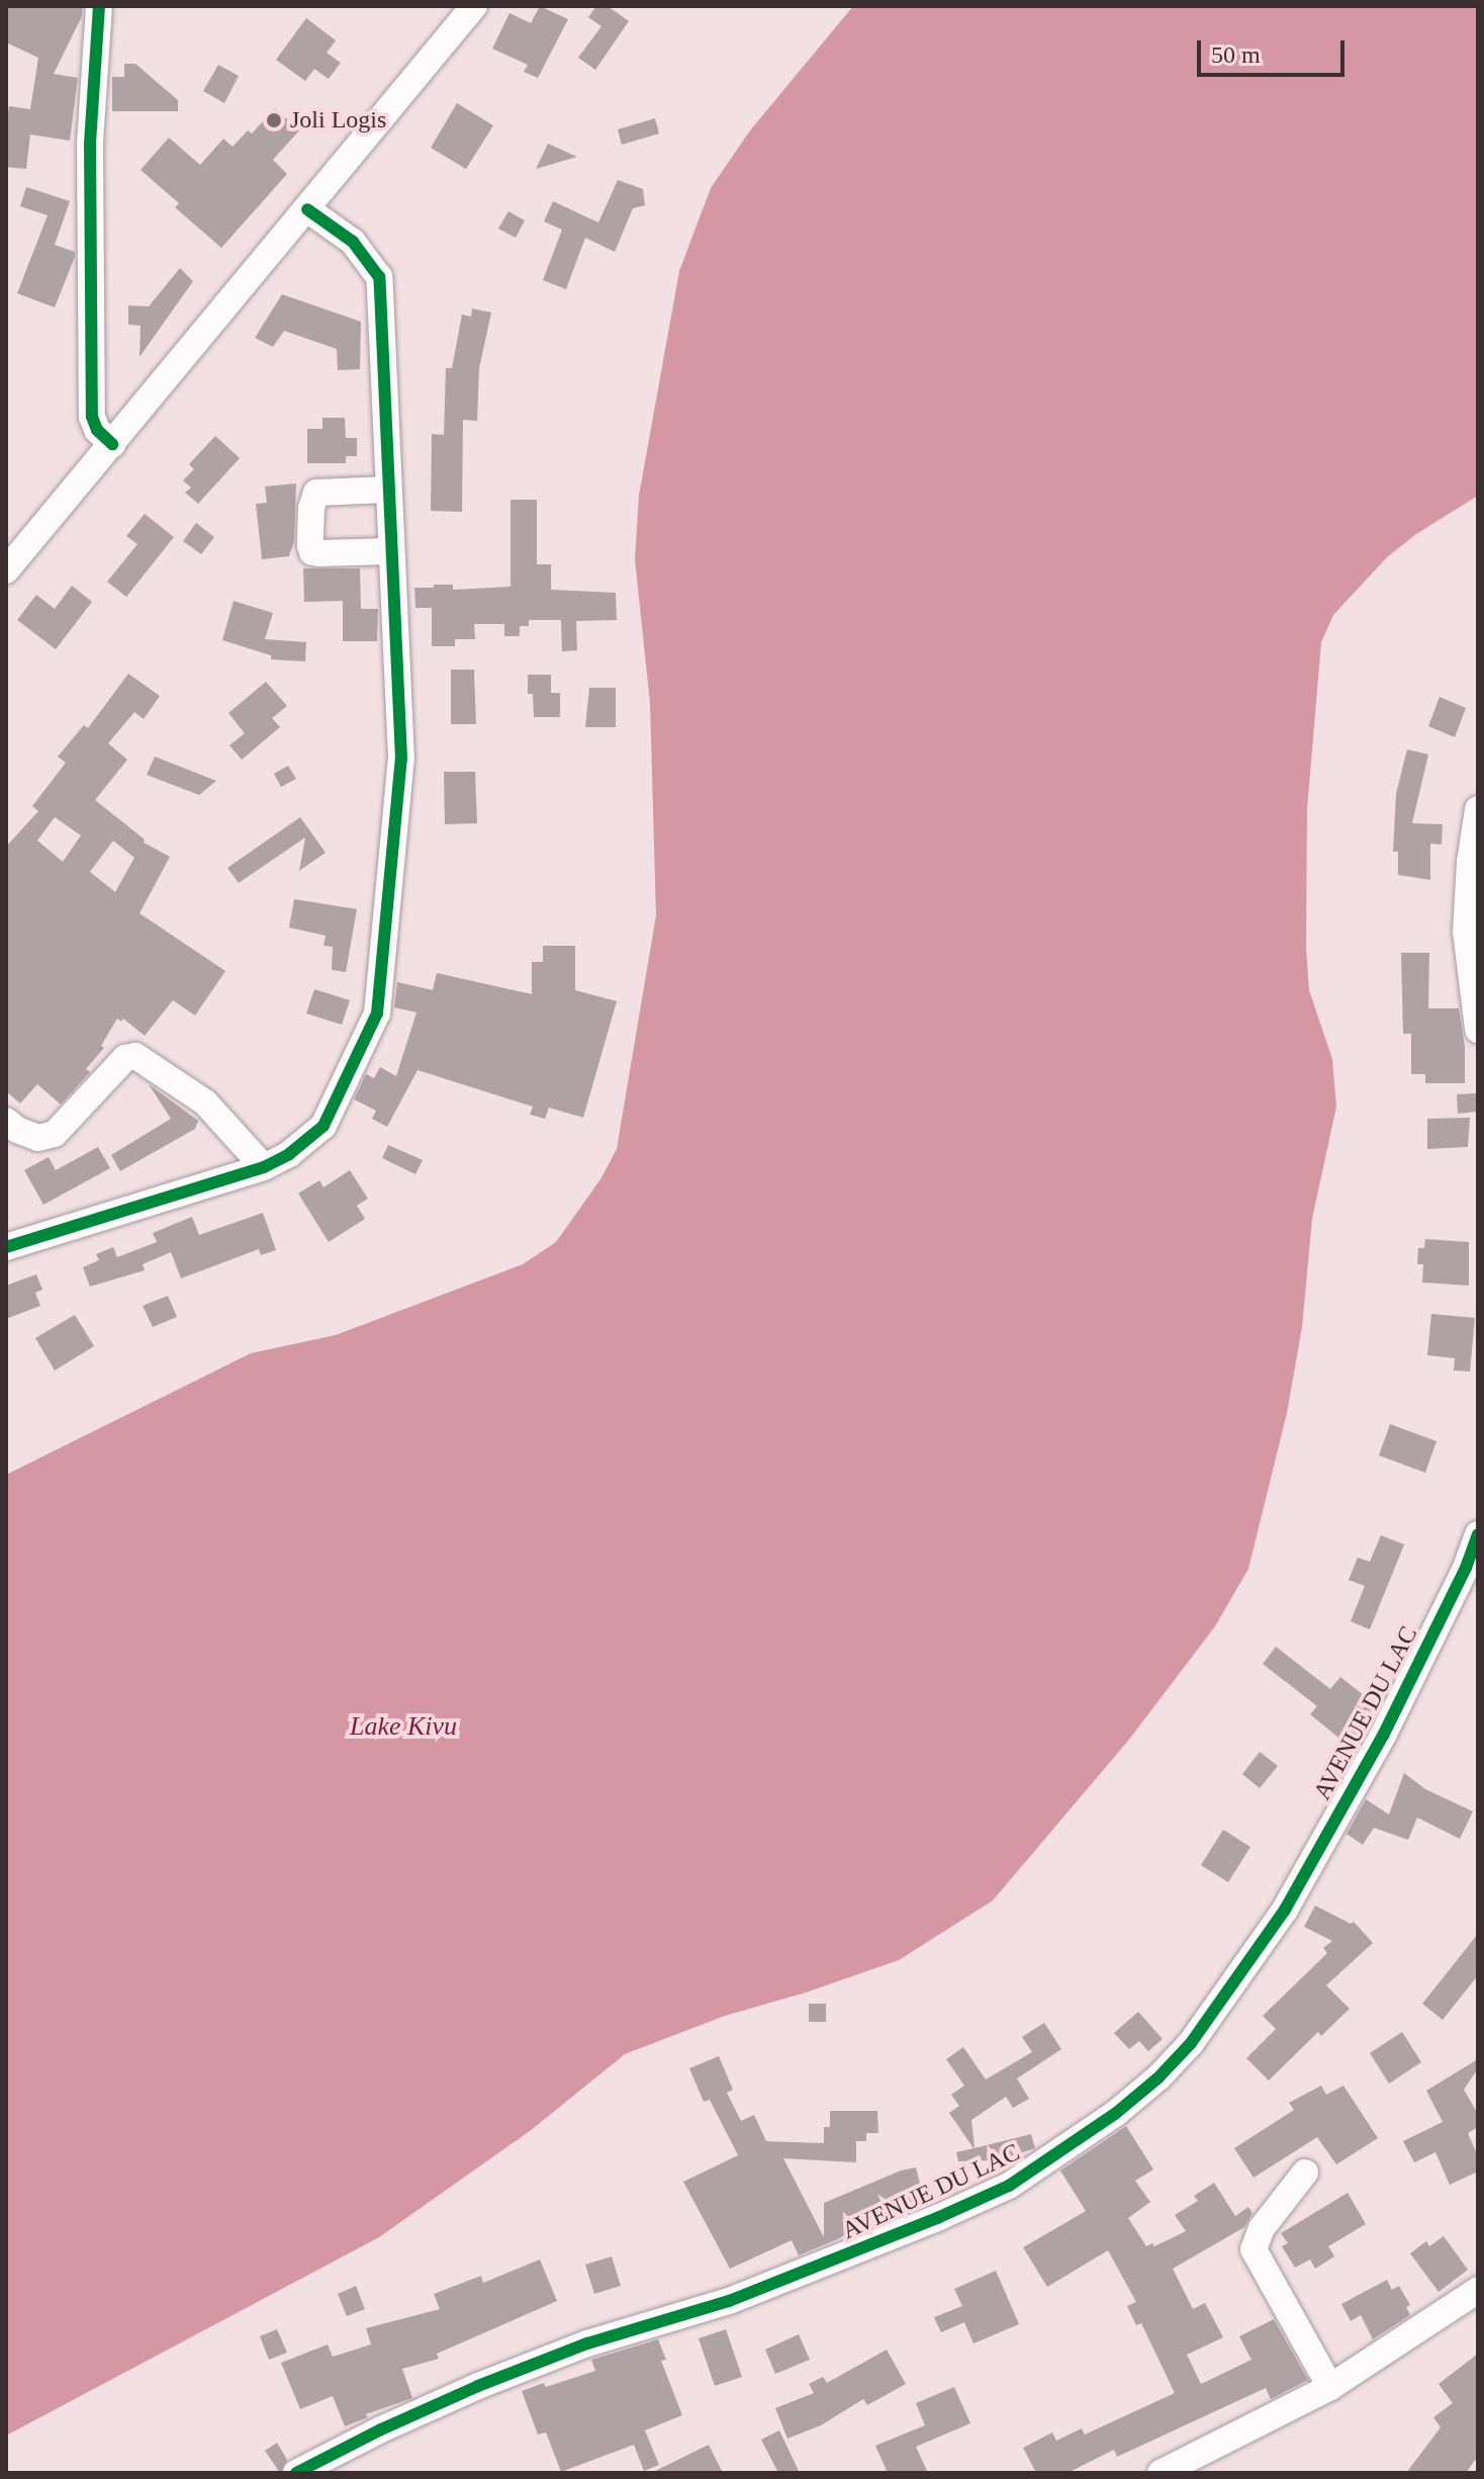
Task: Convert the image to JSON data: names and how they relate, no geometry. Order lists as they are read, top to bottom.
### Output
{
  "streets": {
    "street": ["AVENUE DU LAC"]
  },
  "water": ["Lake Kivu"],
  "places": ["Joli Logis"],
  "scale_bar": "50 m"
}
